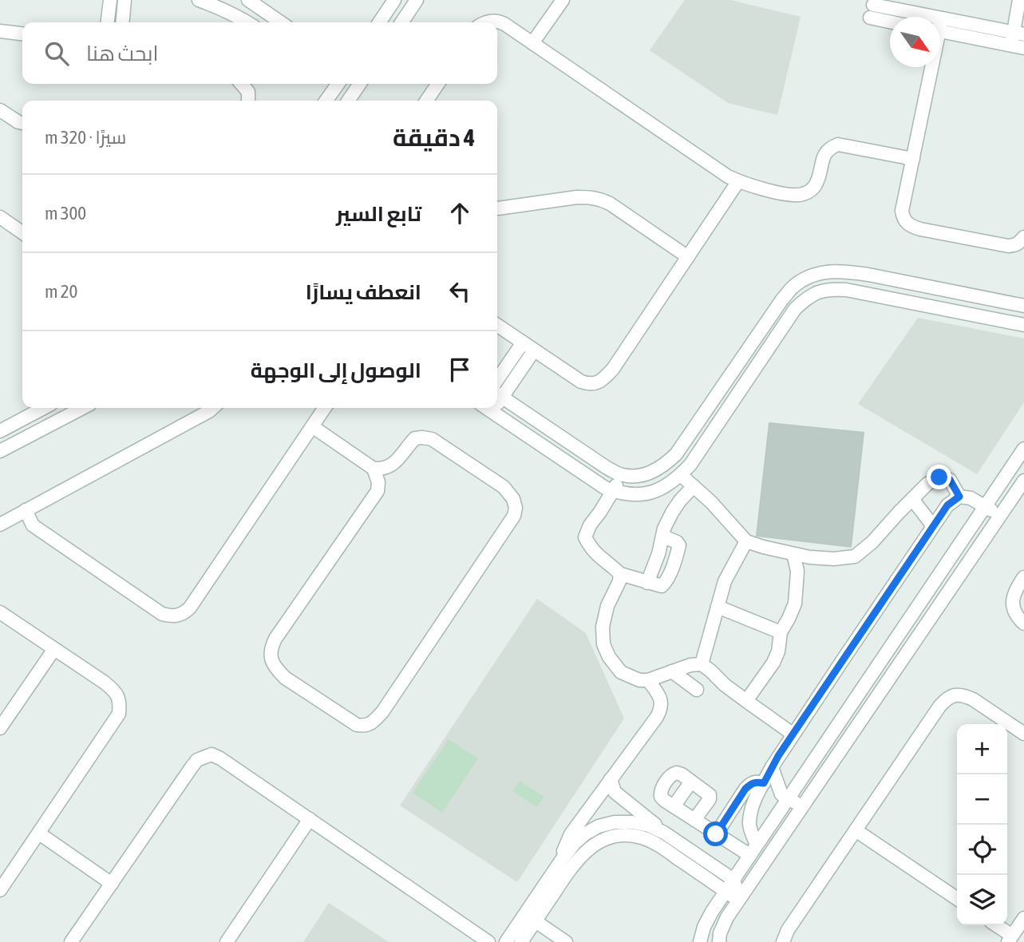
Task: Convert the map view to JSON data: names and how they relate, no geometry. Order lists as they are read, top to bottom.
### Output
{
  "north": "bottom right",
  "page": {
    "search": "ابحث هنا",
    "heading": ["4 دقيقة", "سيرًا · 320 m"],
    "list": [
      ["تابع السير", "300 m"],
      ["انعطف يسارًا", "20 m"],
      "الوصول إلى الوجهة"
    ],
    "map_buttons": ["+", "−"]
  }
}
